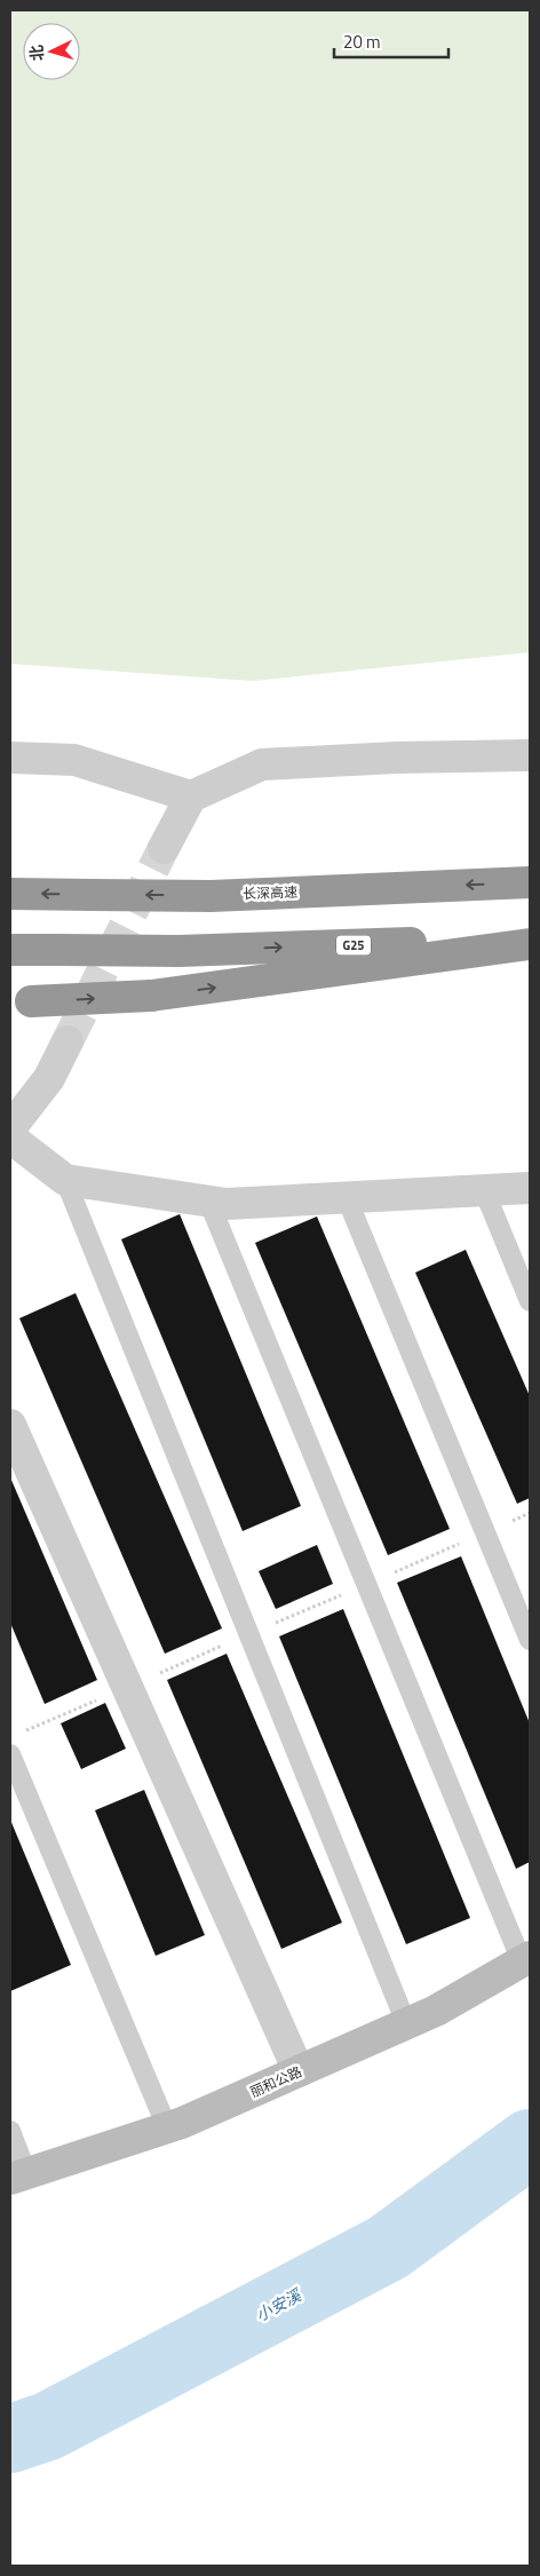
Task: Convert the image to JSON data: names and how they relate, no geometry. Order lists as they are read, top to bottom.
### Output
{
  "streets": {
    "highway": ["长深高速", "G25"],
    "main road": ["丽和公路"]
  },
  "water": ["小安溪"],
  "scale_bar": "20 m",
  "north": "left"
}
